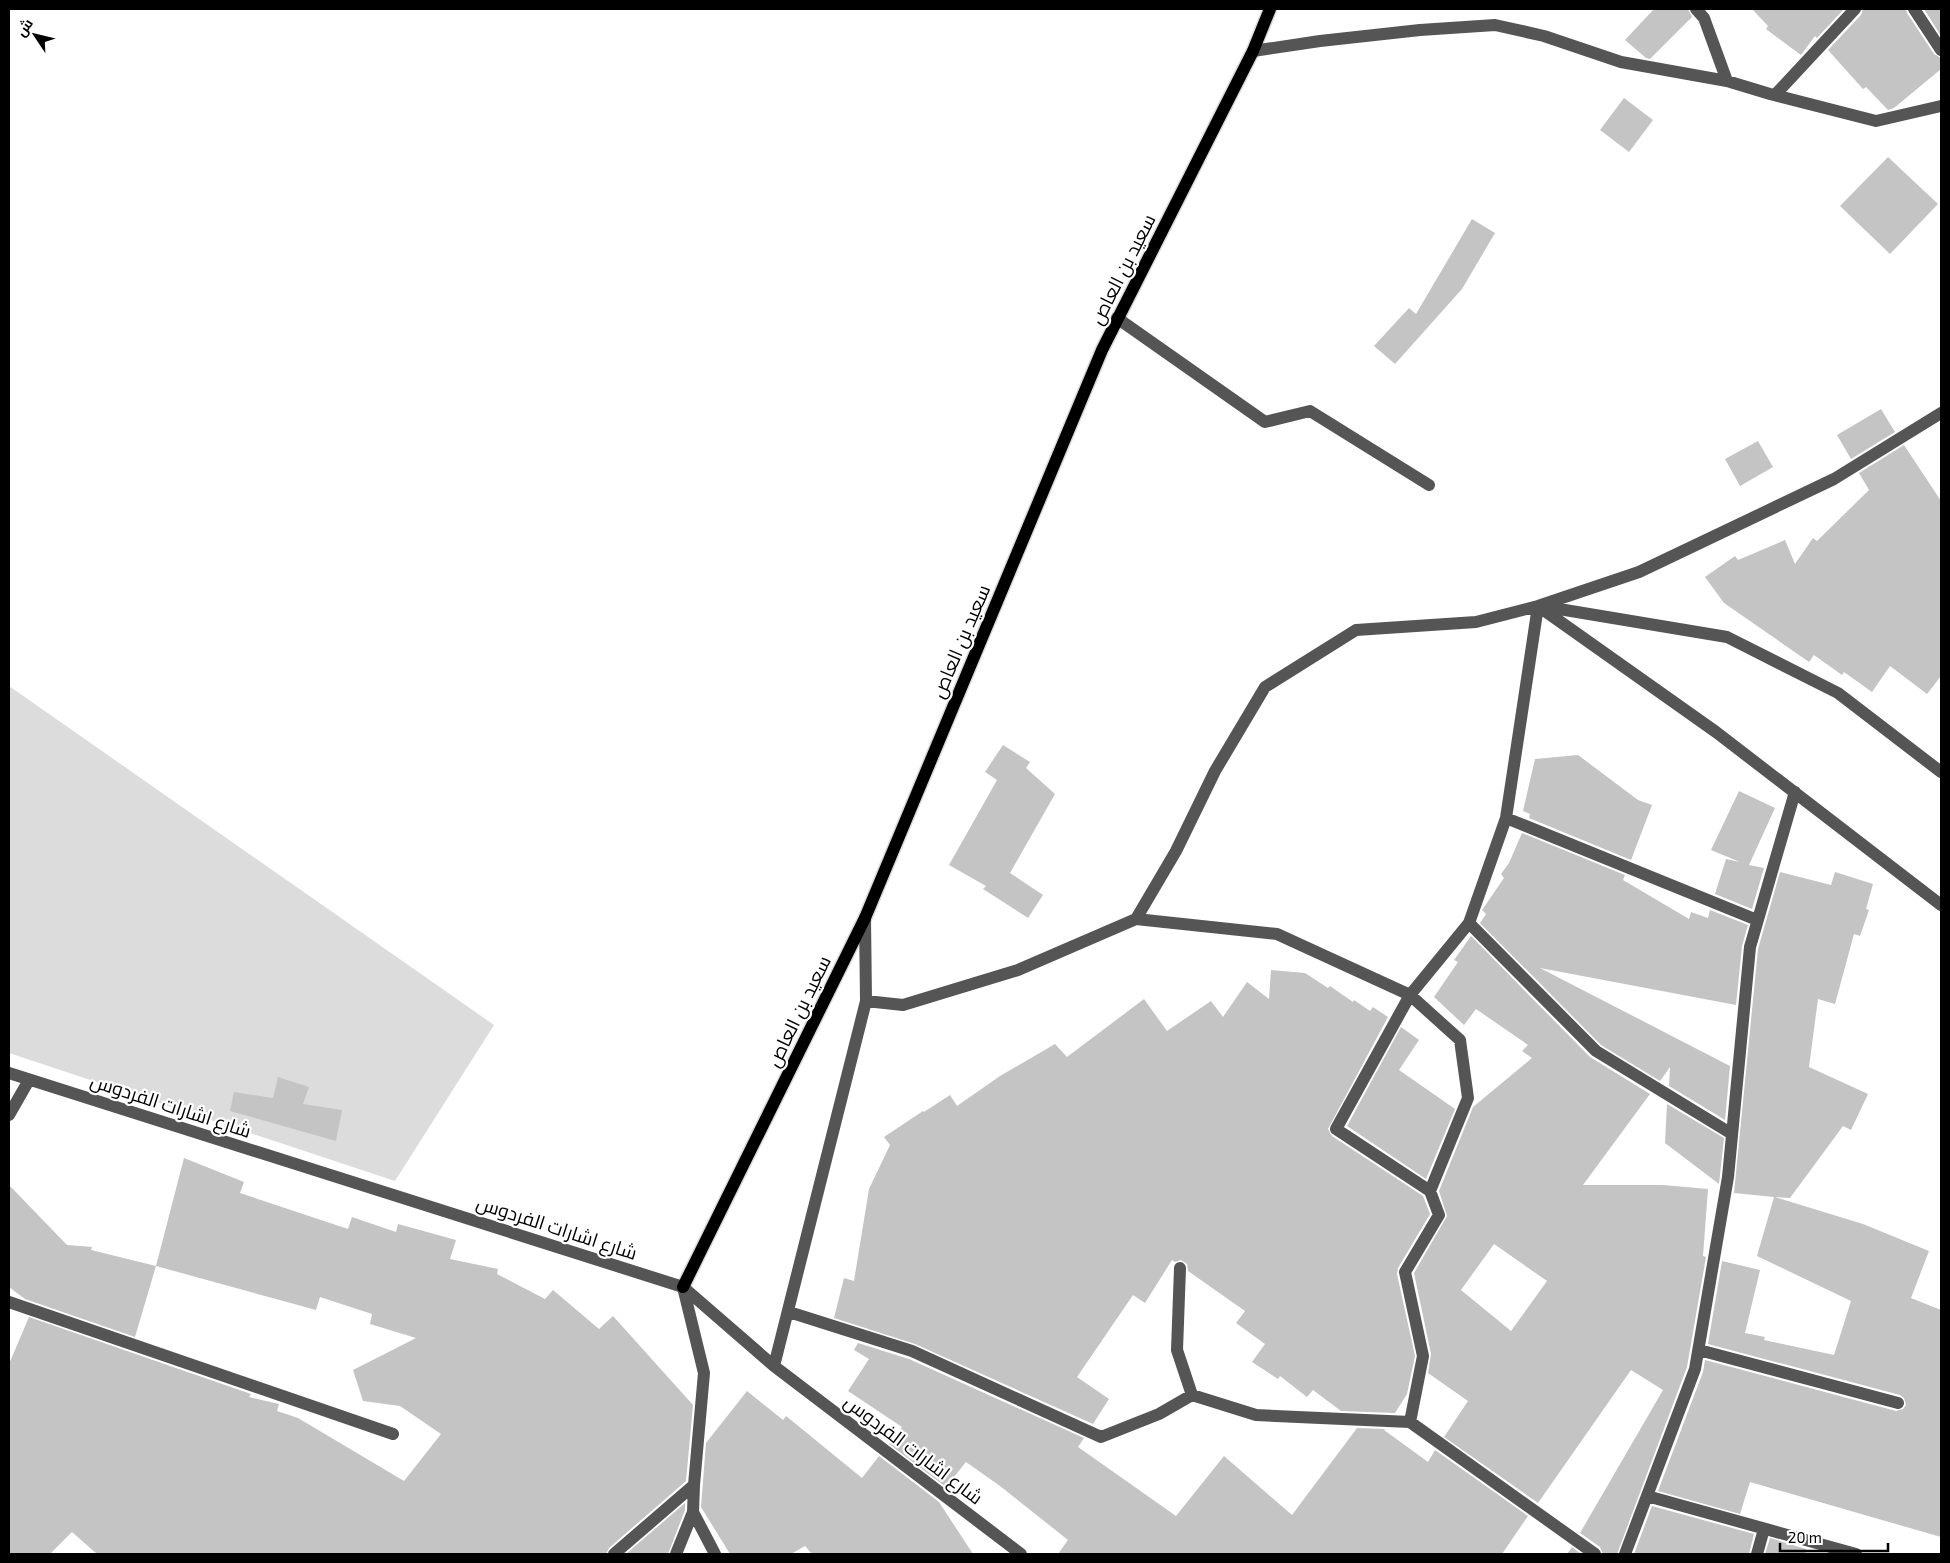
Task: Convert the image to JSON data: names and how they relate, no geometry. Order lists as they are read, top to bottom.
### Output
{
  "streets": {
    "main road": ["سعيد بن العاص"],
    "street": ["شارع اشارات الفردوس"]
  },
  "crossings": [
    ["سعيد بن العاص", "شارع اشارات الفردوس"]
  ],
  "scale_bar": "20 m",
  "north": "top left"
}
